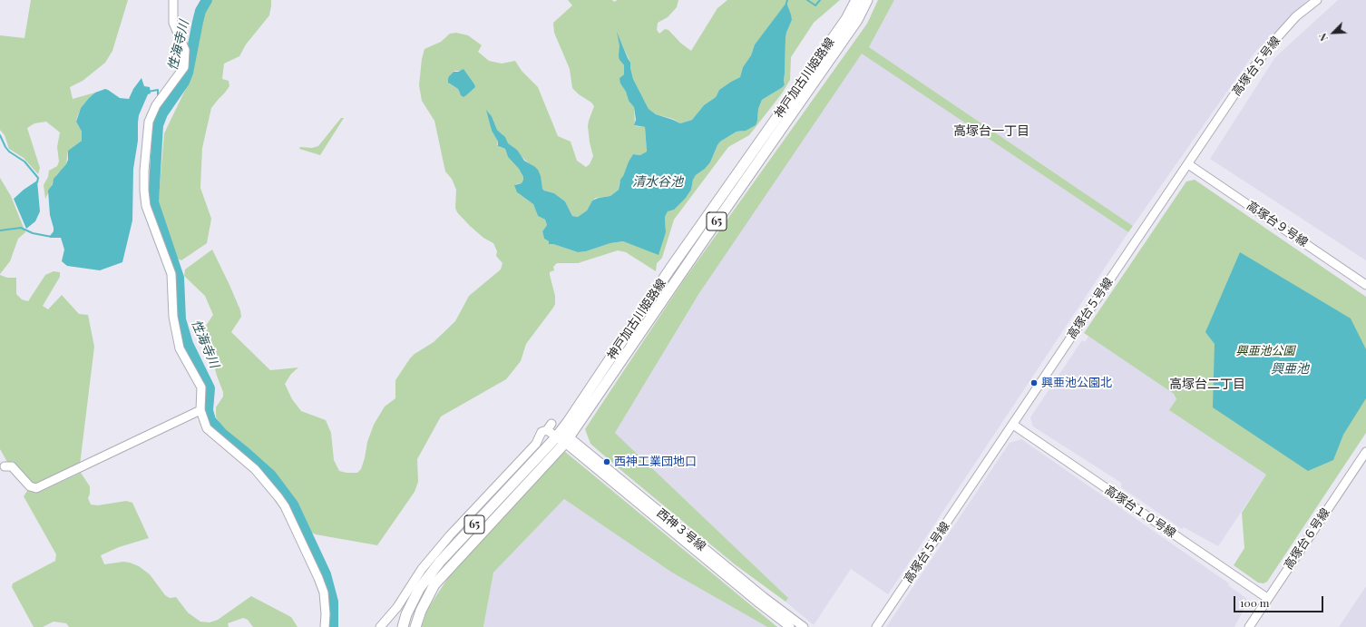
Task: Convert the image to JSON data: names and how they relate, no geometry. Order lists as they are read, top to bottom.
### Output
{
  "streets": {
    "main road": ["神戸加古川姫路線", "65"],
    "street": [
      "高塚台５号線",
      "高塚台９号線",
      "高塚台１０号線",
      "西神３号線",
      "高塚台６号線"
    ]
  },
  "crossings": [
    ["高塚台５号線", "高塚台９号線"],
    ["高塚台５号線", "高塚台１０号線"],
    ["神戸加古川姫路線", "西神３号線"],
    ["高塚台１０号線", "高塚台６号線"]
  ],
  "districts": ["高塚台一丁目", "高塚台二丁目"],
  "water": ["性海寺川", "清水谷池", "興亜池"],
  "parks": ["興亜池公園"],
  "places": ["興亜池公園北", "西神工業団地口"],
  "scale_bar": "100 m",
  "north": "bottom left"
}
